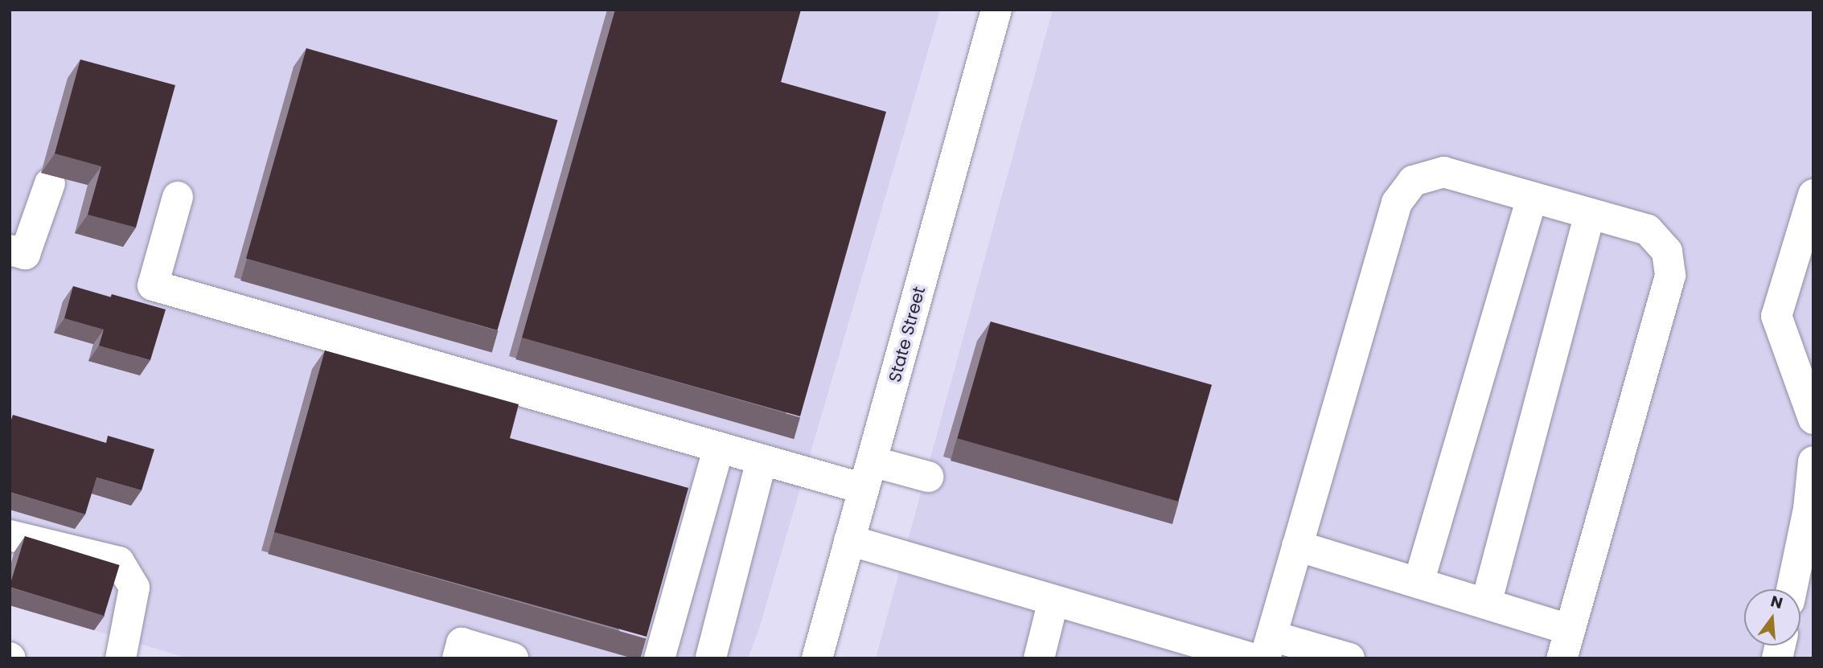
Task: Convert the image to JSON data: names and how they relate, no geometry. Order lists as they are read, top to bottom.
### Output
{
  "streets": {
    "street": ["State Street"]
  },
  "north": "top"
}
